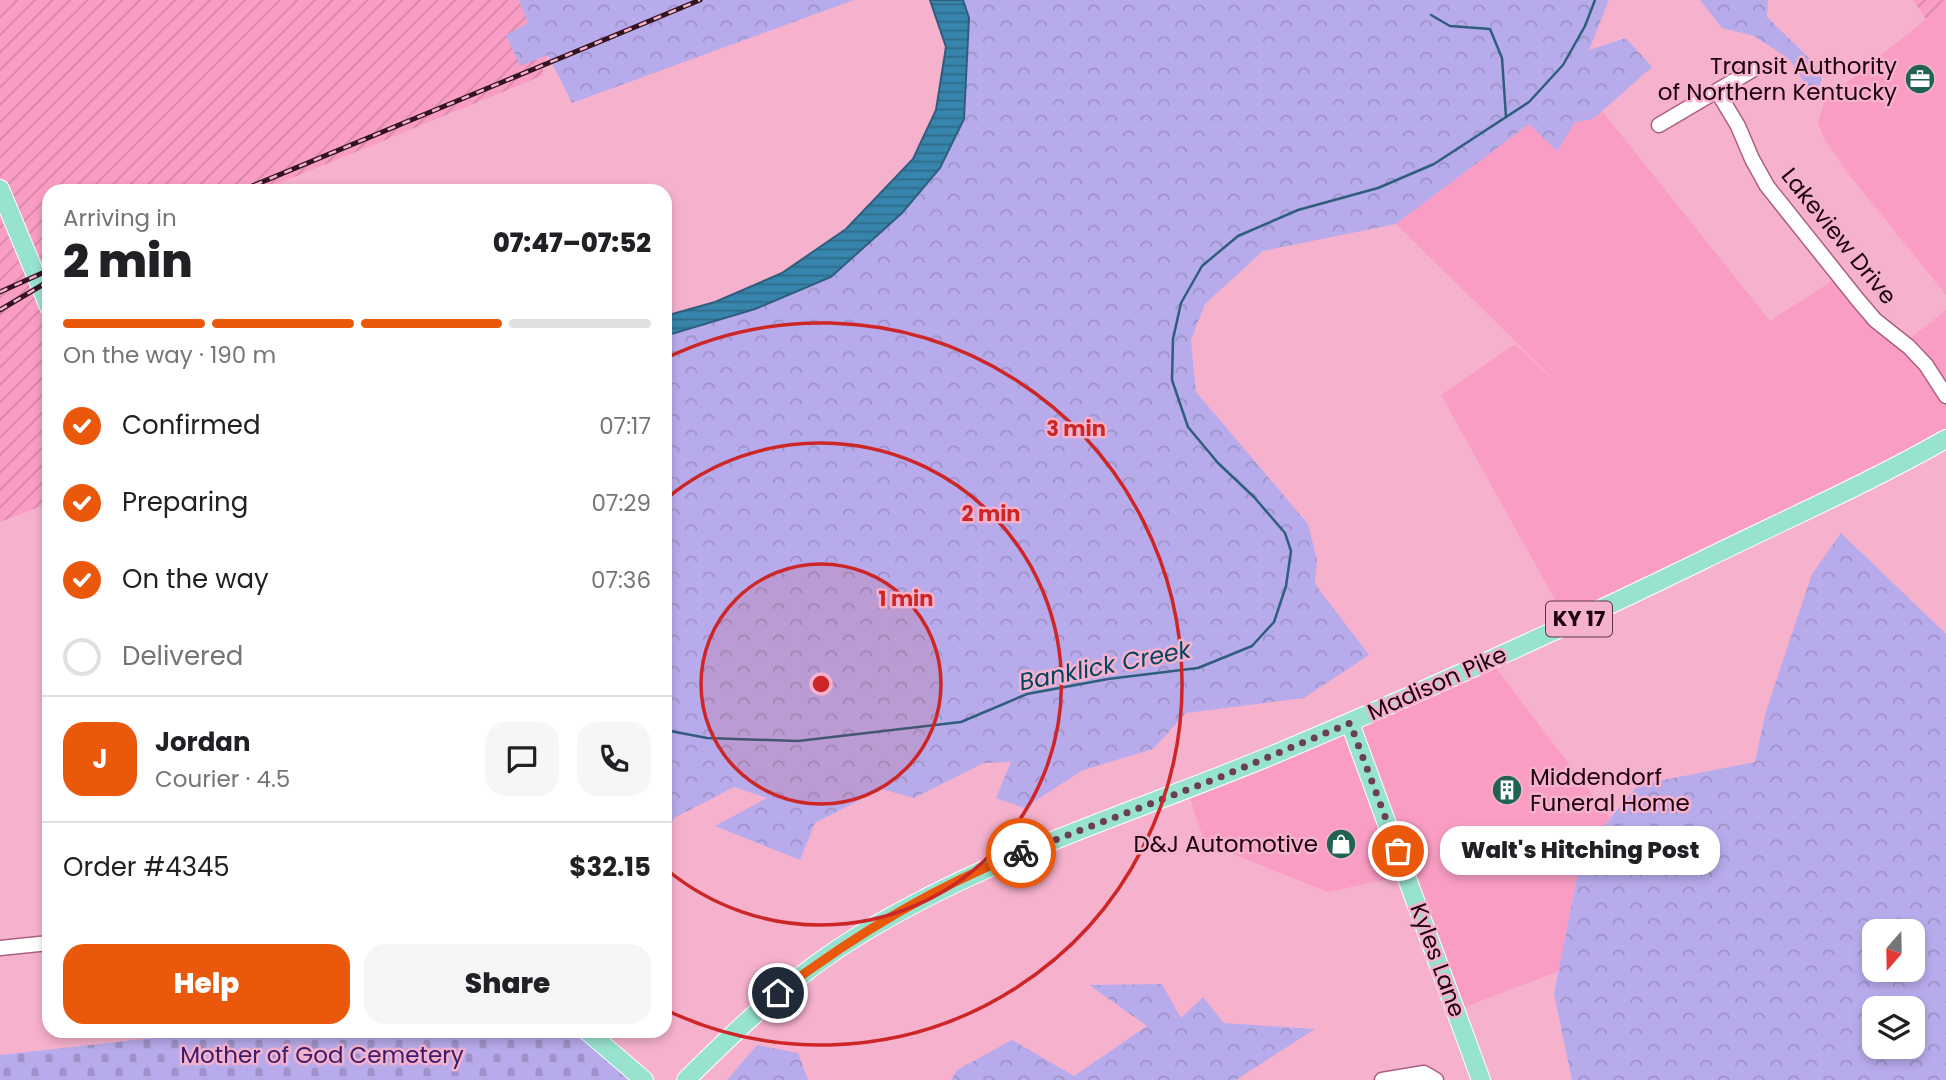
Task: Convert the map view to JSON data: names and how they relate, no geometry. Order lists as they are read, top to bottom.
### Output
{
  "streets": {
    "main road": ["KY 17", "Madison Pike", "Kyles Lane"],
    "street": ["Lakeview Drive"]
  },
  "crossings": [
    ["Madison Pike", "Kyles Lane"]
  ],
  "water": ["Banklick Creek"],
  "parks": ["Mother of God Cemetery"],
  "places": {
    "office": ["Transit Authority of Northern Kentucky"],
    "building": ["Middendorf Funeral Home"],
    "shop": ["D&J Automotive"],
    "other": ["Walt's Hitching Post"]
  },
  "north": "bottom",
  "page": {
    "heading": ["2 min", "Arriving in", "07:47–07:52"],
    "panel": [
      "Jordan",
      "Courier · 4.5",
      "Order #4345",
      "$32.15"
    ],
    "bar": "On the way · 190 m",
    "list": [
      ["Confirmed", "07:17"],
      ["Preparing", "07:29"],
      ["On the way", "07:36"],
      "Delivered"
    ],
    "round": "J",
    "bubble": "Walt's Hitching Post",
    "buttons": ["Help", "Share"]
  },
  "rings": ["3 min", "2 min", "1 min"]
}
